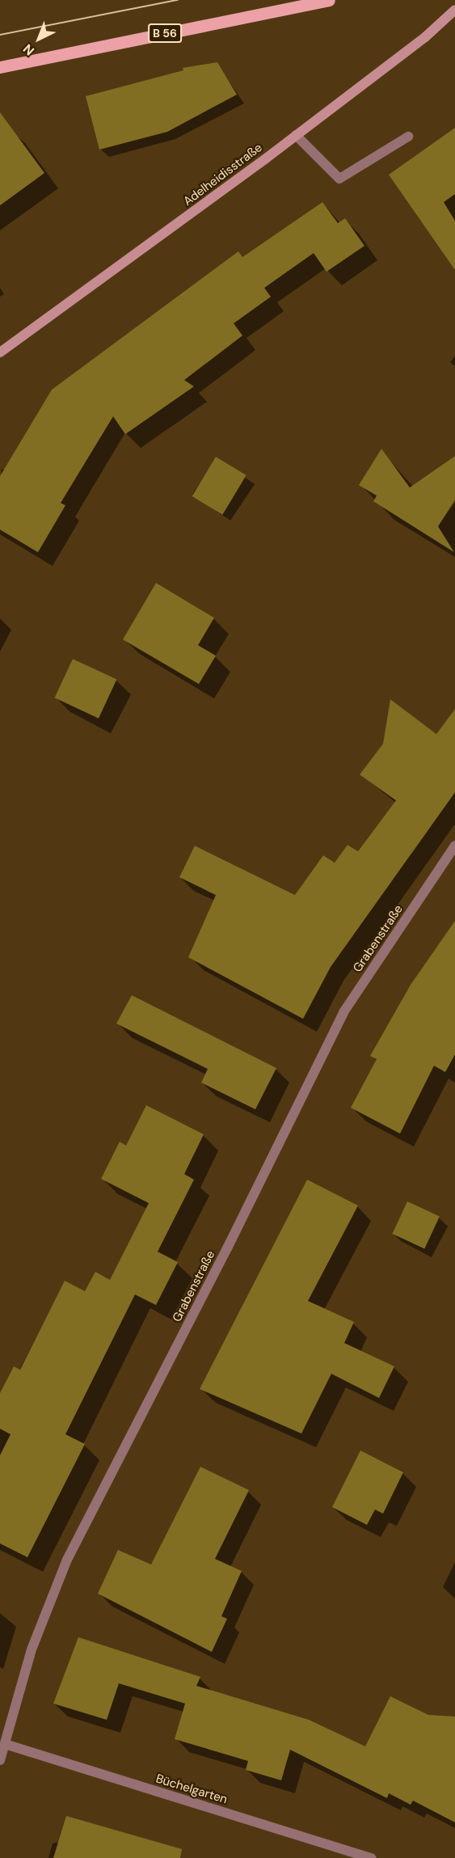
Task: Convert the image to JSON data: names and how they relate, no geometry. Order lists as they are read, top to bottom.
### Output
{
  "streets": {
    "main road": ["B 56"],
    "street": ["Adelheidisstraße", "Grabenstraße", "Büchelgarten"]
  },
  "crossings": [
    ["Grabenstraße", "Büchelgarten"]
  ],
  "north": "bottom left"
}
